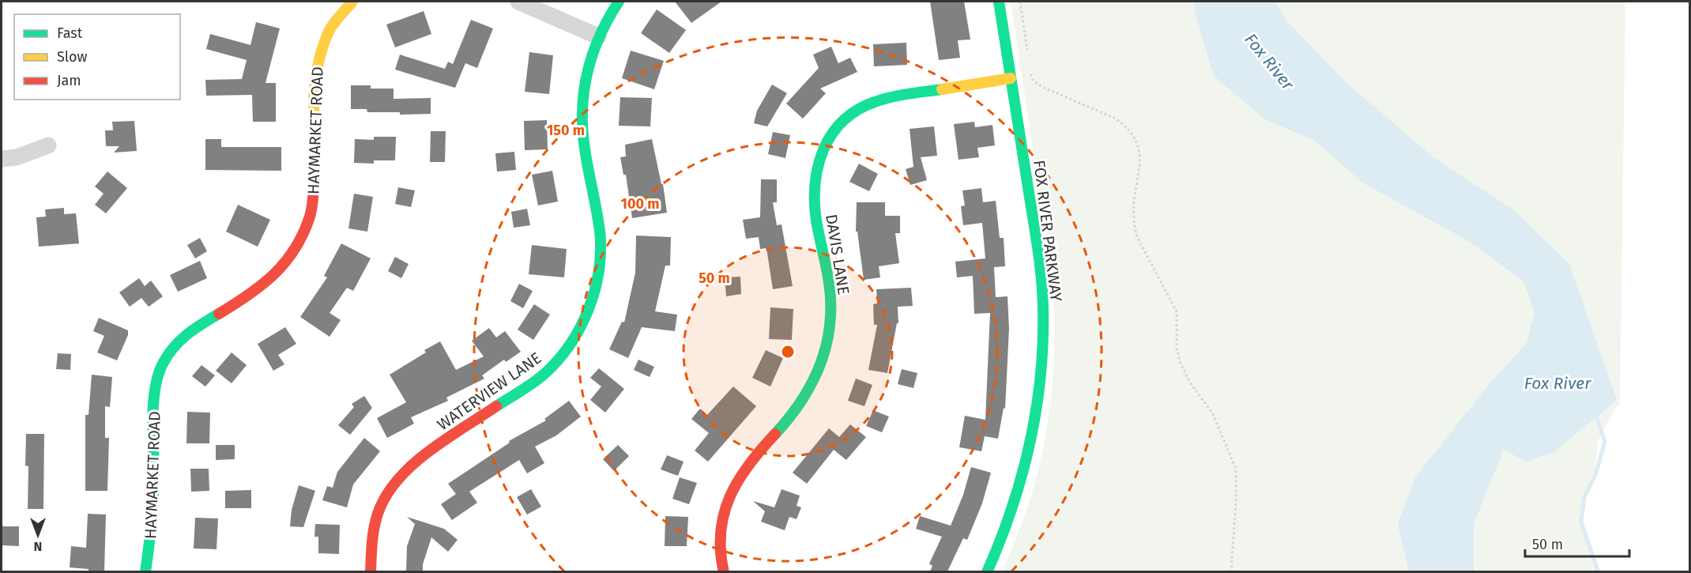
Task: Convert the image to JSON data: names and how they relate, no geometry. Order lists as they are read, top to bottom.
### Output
{
  "streets": {
    "street": [
      "HAYMARKET ROAD",
      "FOX RIVER PARKWAY",
      "DAVIS LANE",
      "WATERVIEW LANE"
    ]
  },
  "crossings": [
    ["FOX RIVER PARKWAY", "DAVIS LANE"]
  ],
  "water": ["Fox River"],
  "legend": ["Fast", "Slow", "Jam"],
  "scale_bar": "50 m",
  "north": "bottom",
  "rings": ["150 m", "100 m", "50 m"]
}
